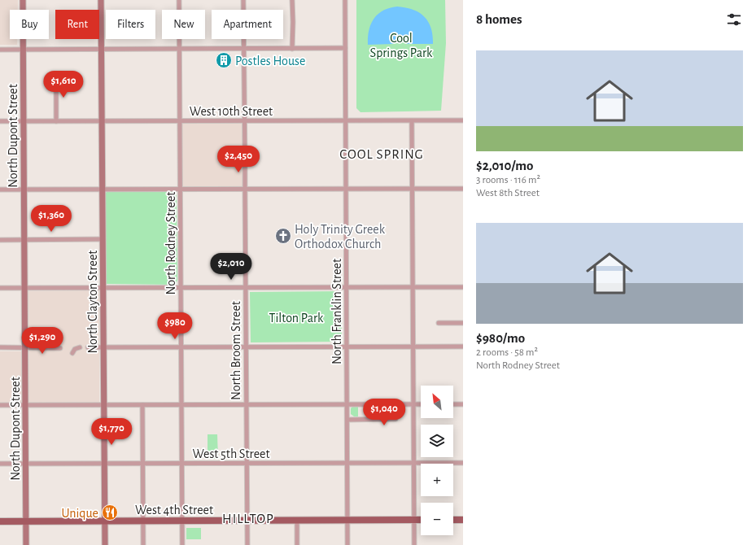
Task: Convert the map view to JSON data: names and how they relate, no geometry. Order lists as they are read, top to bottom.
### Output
{
  "streets": {
    "main road": ["West 4th Street"],
    "street": [
      "West 10th Street",
      "North Dupont Street",
      "North Rodney Street",
      "North Clayton Street",
      "North Franklin Street",
      "North Broom Street",
      "West 5th Street"
    ]
  },
  "crossings": [
    ["West 10th Street", "North Dupont Street"],
    ["West 10th Street", "North Rodney Street"],
    ["West 10th Street", "North Clayton Street"],
    ["West 10th Street", "North Franklin Street"],
    ["West 10th Street", "North Broom Street"],
    ["North Dupont Street", "West 5th Street"],
    ["North Dupont Street", "West 4th Street"],
    ["North Rodney Street", "West 5th Street"],
    ["North Rodney Street", "West 4th Street"],
    ["North Clayton Street", "West 5th Street"],
    ["North Clayton Street", "West 4th Street"],
    ["North Franklin Street", "West 5th Street"],
    ["North Franklin Street", "West 4th Street"],
    ["North Broom Street", "West 5th Street"],
    ["North Broom Street", "West 4th Street"]
  ],
  "districts": ["COOL SPRING", "HILLTOP"],
  "parks": ["Cool Springs Park", "Tilton Park"],
  "places": {
    "building": ["Postles House"],
    "church": ["Holy Trinity Greek Orthodox Church"],
    "restaurant": ["Unique"]
  },
  "north": "top left",
  "page": {
    "heading": "8 homes",
    "chip": [
      "Buy",
      "Rent",
      "Filters",
      "New",
      "Apartment"
    ],
    "list": [
      {
        "name": "$2,010/mo",
        "note": "3 rooms · 116 m² · West 8th Street"
      },
      {
        "name": "$980/mo",
        "note": "2 rooms · 58 m² · North Rodney Street"
      }
    ],
    "price": [
      "$1,610",
      "$2,450",
      "$1,360",
      "$2,010",
      "$980",
      "$1,290",
      "$1,040",
      "$1,770"
    ],
    "map_buttons": ["+", "−"]
  }
}
